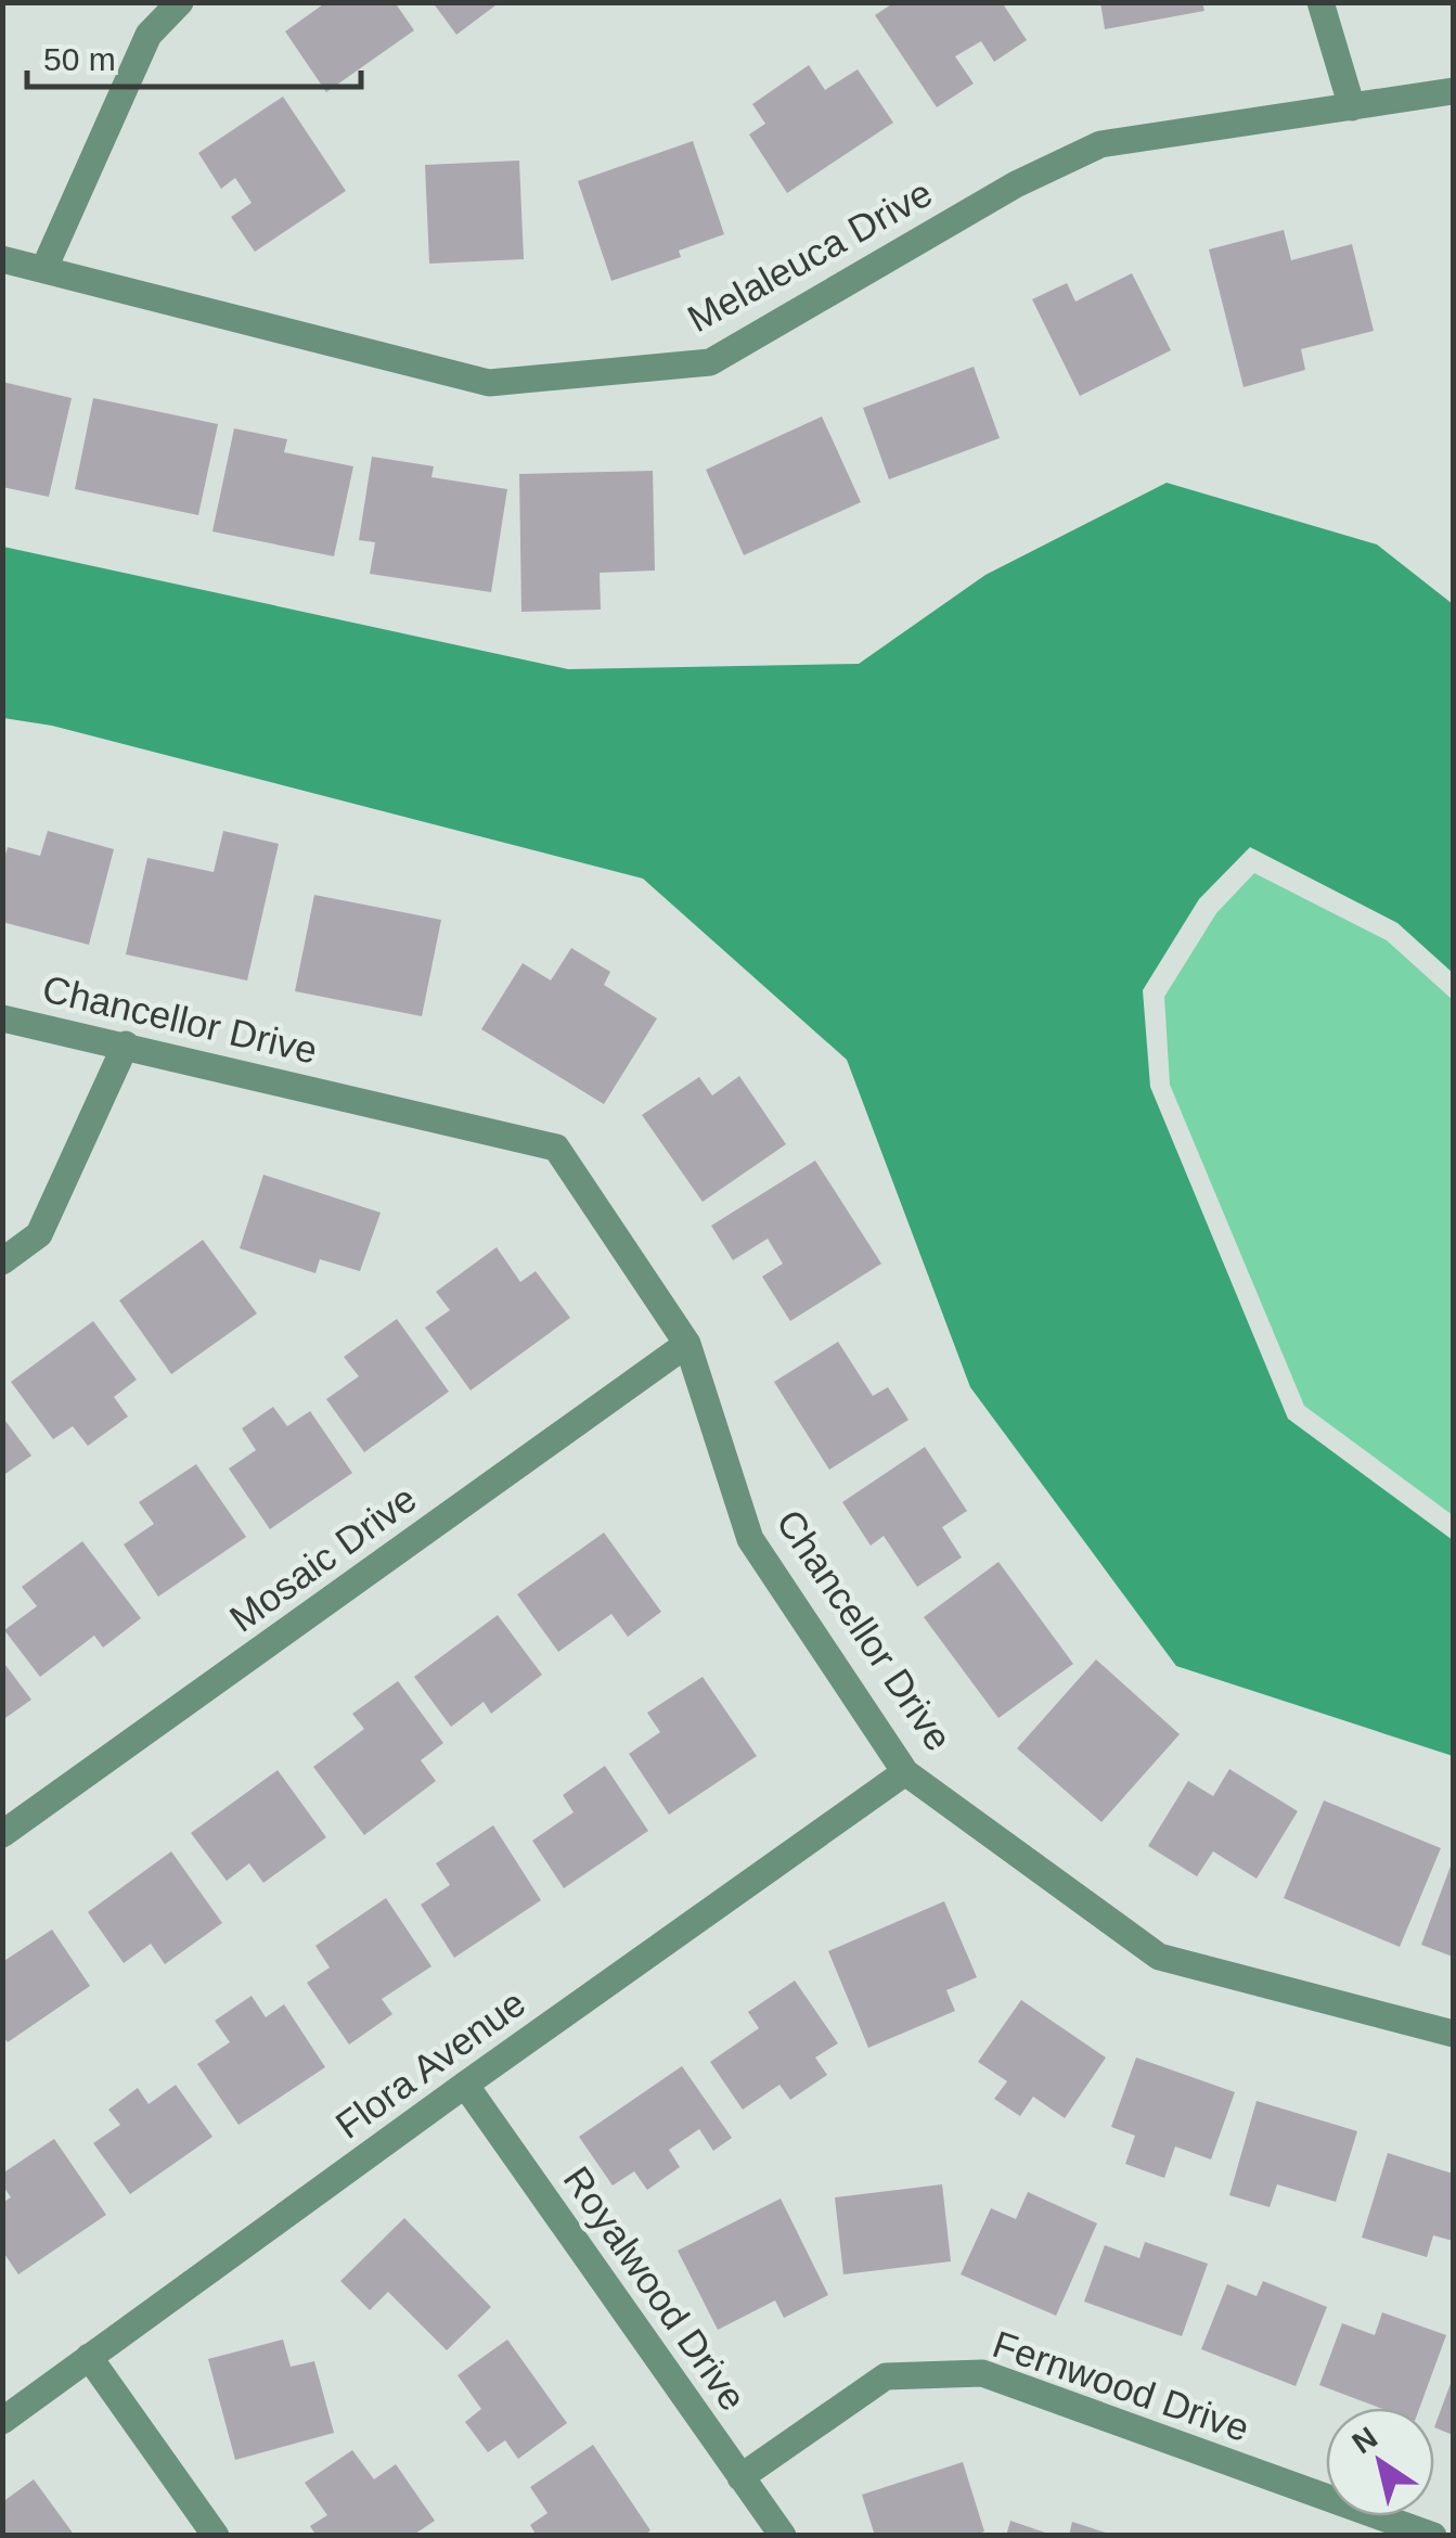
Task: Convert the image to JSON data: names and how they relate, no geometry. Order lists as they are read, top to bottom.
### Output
{
  "streets": {
    "street": [
      "Melaleuca Drive",
      "Chancellor Drive",
      "Mosaic Drive",
      "Flora Avenue",
      "Royalwood Drive",
      "Fernwood Drive"
    ]
  },
  "crossings": [
    ["Chancellor Drive", "Mosaic Drive"],
    ["Chancellor Drive", "Flora Avenue"],
    ["Flora Avenue", "Royalwood Drive"],
    ["Royalwood Drive", "Fernwood Drive"]
  ],
  "scale_bar": "50 m",
  "north": "top left"
}
